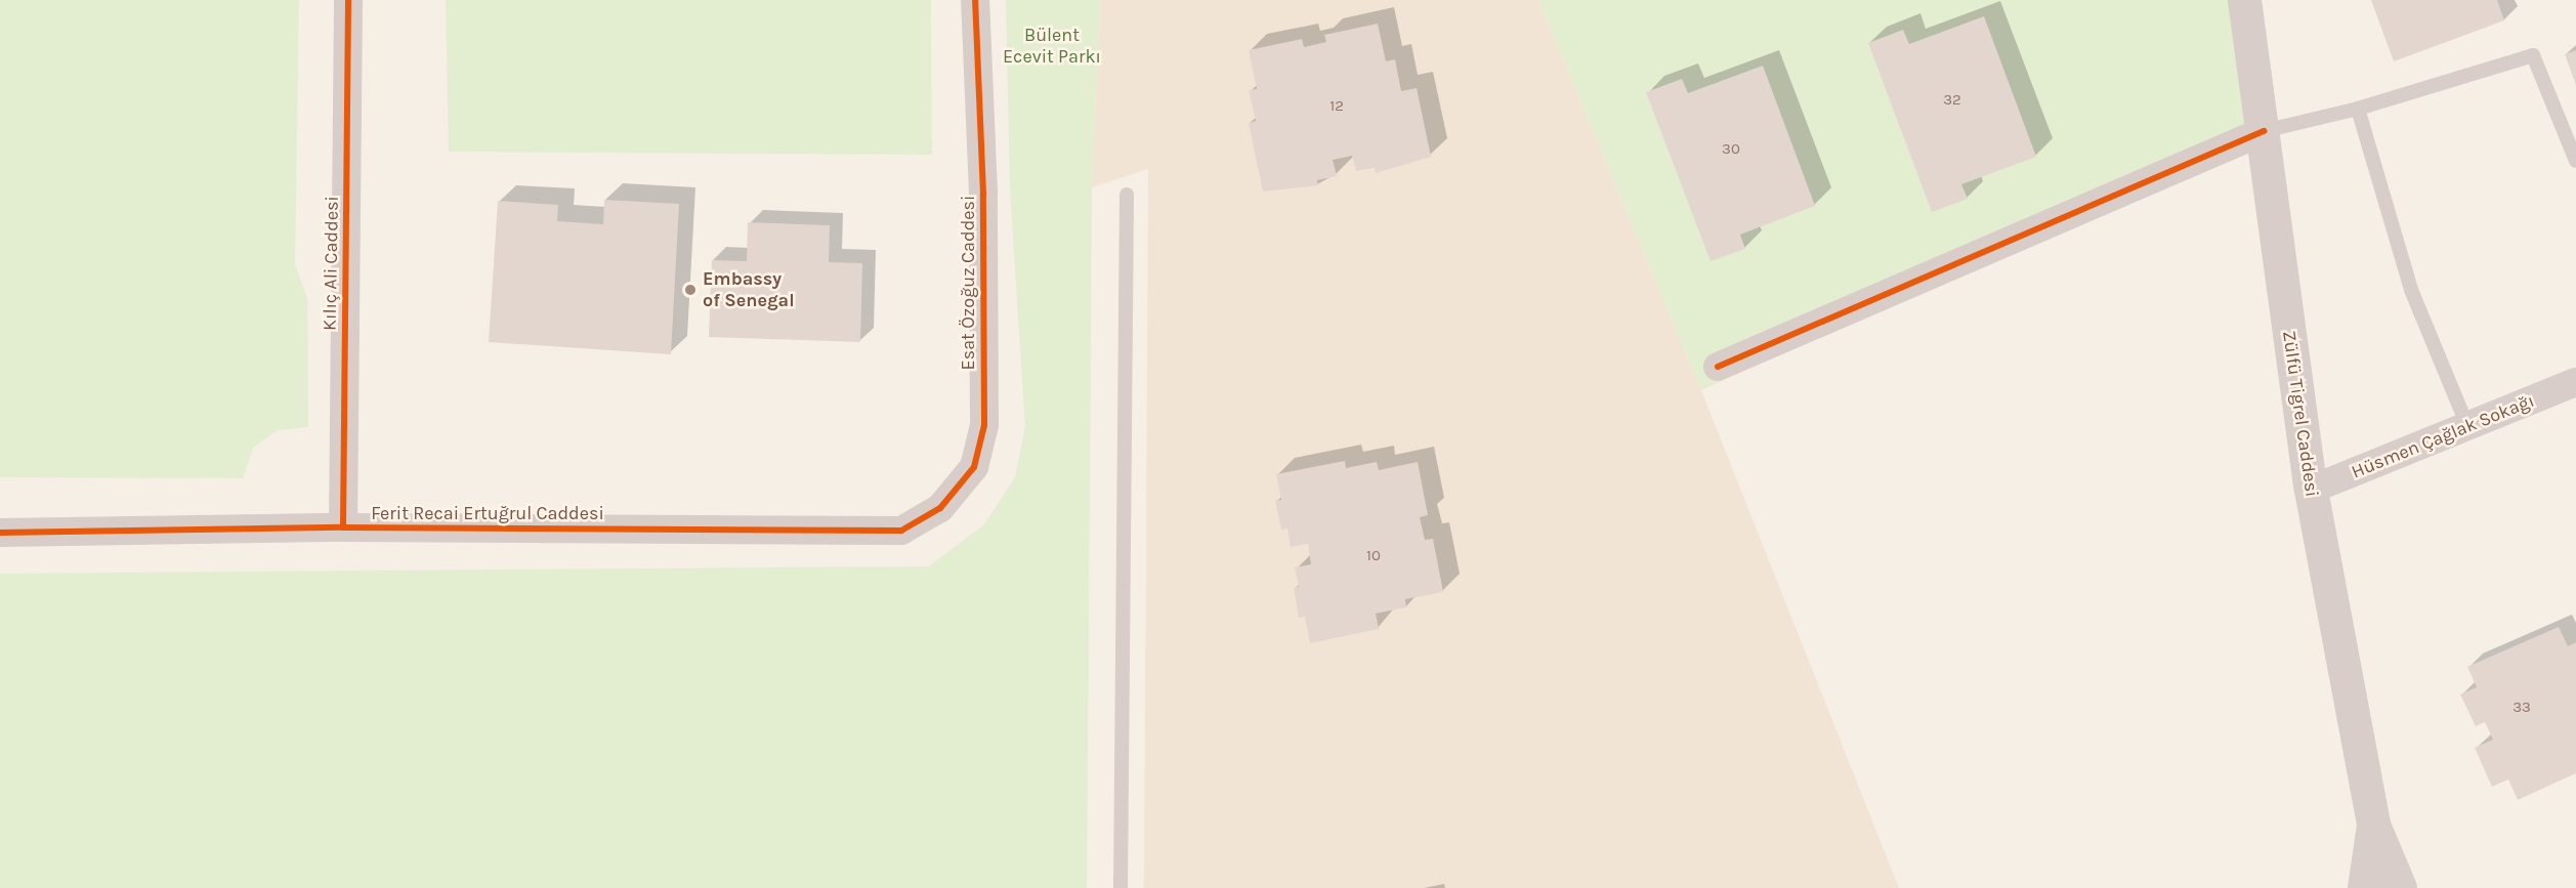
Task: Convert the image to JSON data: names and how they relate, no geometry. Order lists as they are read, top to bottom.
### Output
{
  "streets": {
    "main road": ["Zülfü Tigrel Caddesi"],
    "street": [
      "Kılıç Ali Caddesi",
      "Esat Özoğuz Caddesi",
      "Hüsmen Çağlak Sokağı",
      "Ferit Recai Ertuğrul Caddesi"
    ]
  },
  "crossings": [
    ["Kılıç Ali Caddesi", "Ferit Recai Ertuğrul Caddesi"],
    ["Esat Özoğuz Caddesi", "Ferit Recai Ertuğrul Caddesi"],
    ["Zülfü Tigrel Caddesi", "Hüsmen Çağlak Sokağı"]
  ],
  "parks": ["Bülent Ecevit Parkı"],
  "places": ["Embassy of Senegal"],
  "house_numbers": [
    "32",
    "12",
    "30",
    "10",
    "33"
  ]
}
